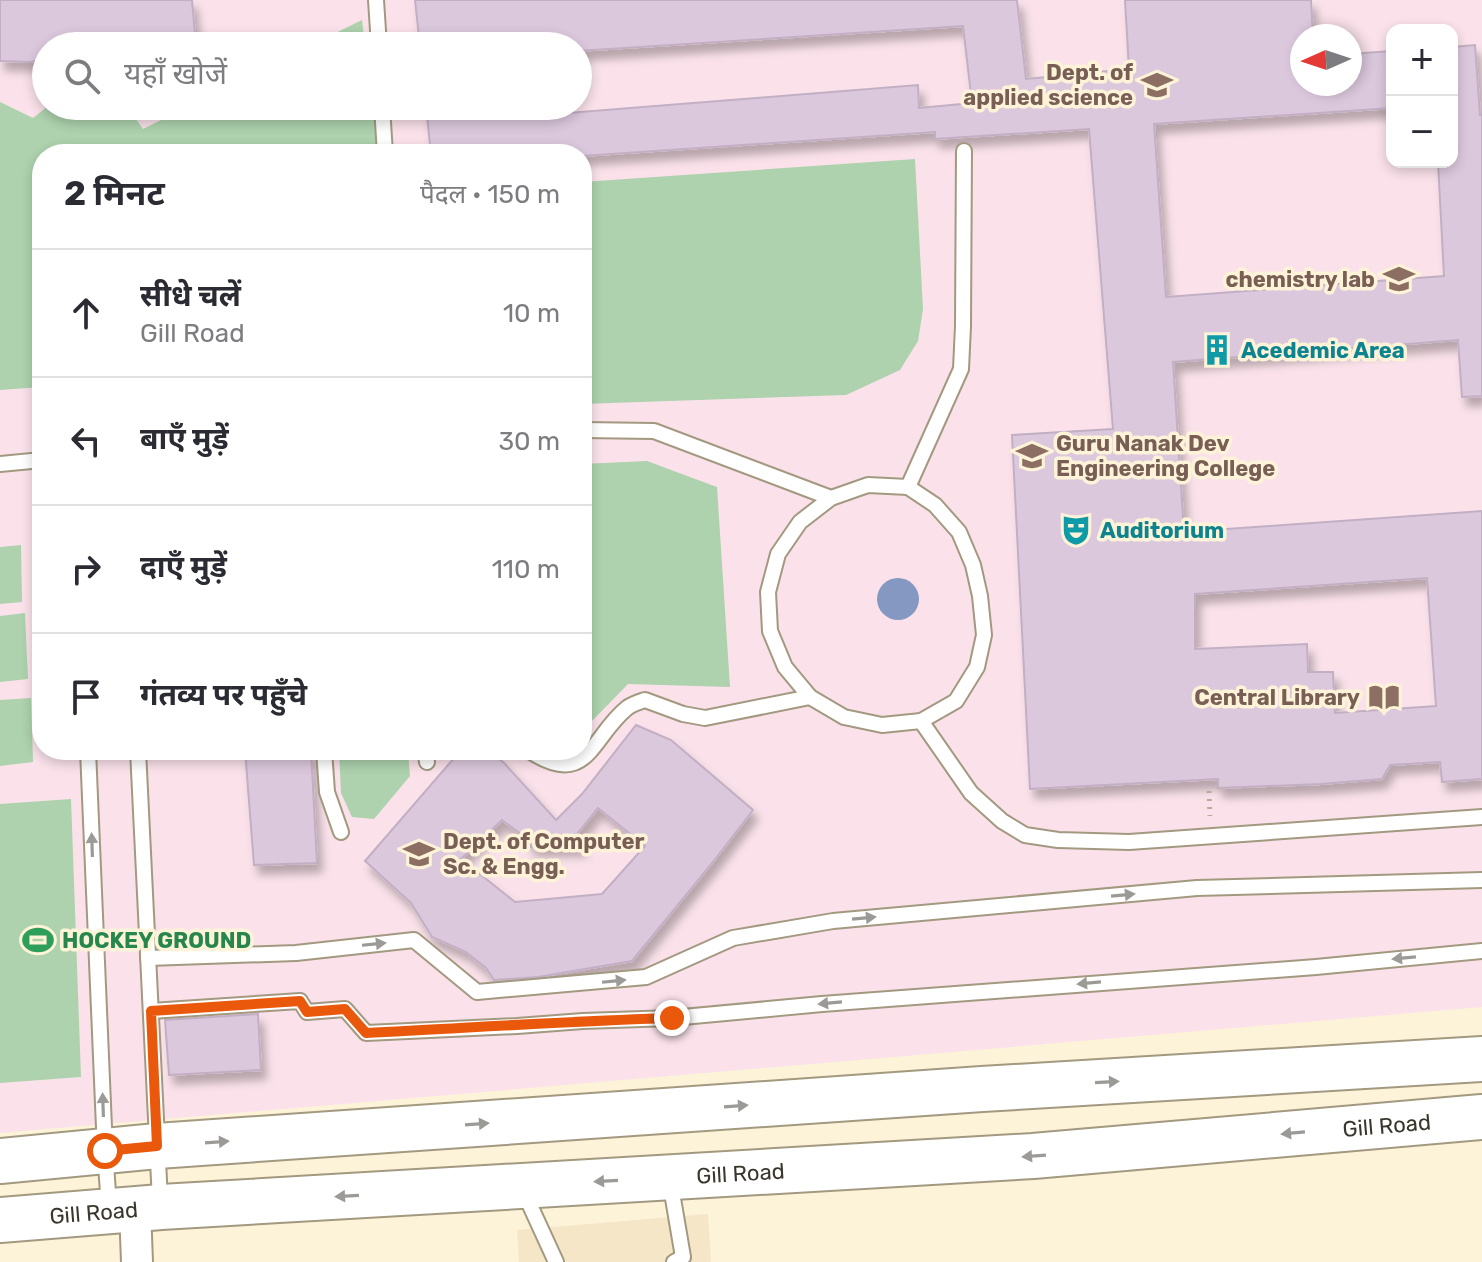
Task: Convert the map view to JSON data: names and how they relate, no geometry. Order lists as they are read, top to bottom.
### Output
{
  "streets": {
    "main road": ["Gill Road"]
  },
  "places": {
    "school or university": [
      "Dept. of applied science",
      "chemistry lab",
      "Guru Nanak Dev Engineering College",
      "Dept. of Computer Sc. & Engg."
    ],
    "building": ["Acedemic Area"],
    "theatre": ["Auditorium"],
    "library": ["Central Library"],
    "sports": ["HOCKEY GROUND"]
  },
  "north": "left",
  "page": {
    "map_buttons": ["+", "−"],
    "search": "यहाँ खोजें",
    "heading": ["2 मिनट", "पैदल · 150 m"],
    "list": [
      ["सीधे चलें", "Gill Road", "10 m"],
      ["बाएँ मुड़ें", "30 m"],
      ["दाएँ मुड़ें", "110 m"],
      "गंतव्य पर पहुँचे"
    ]
  }
}
